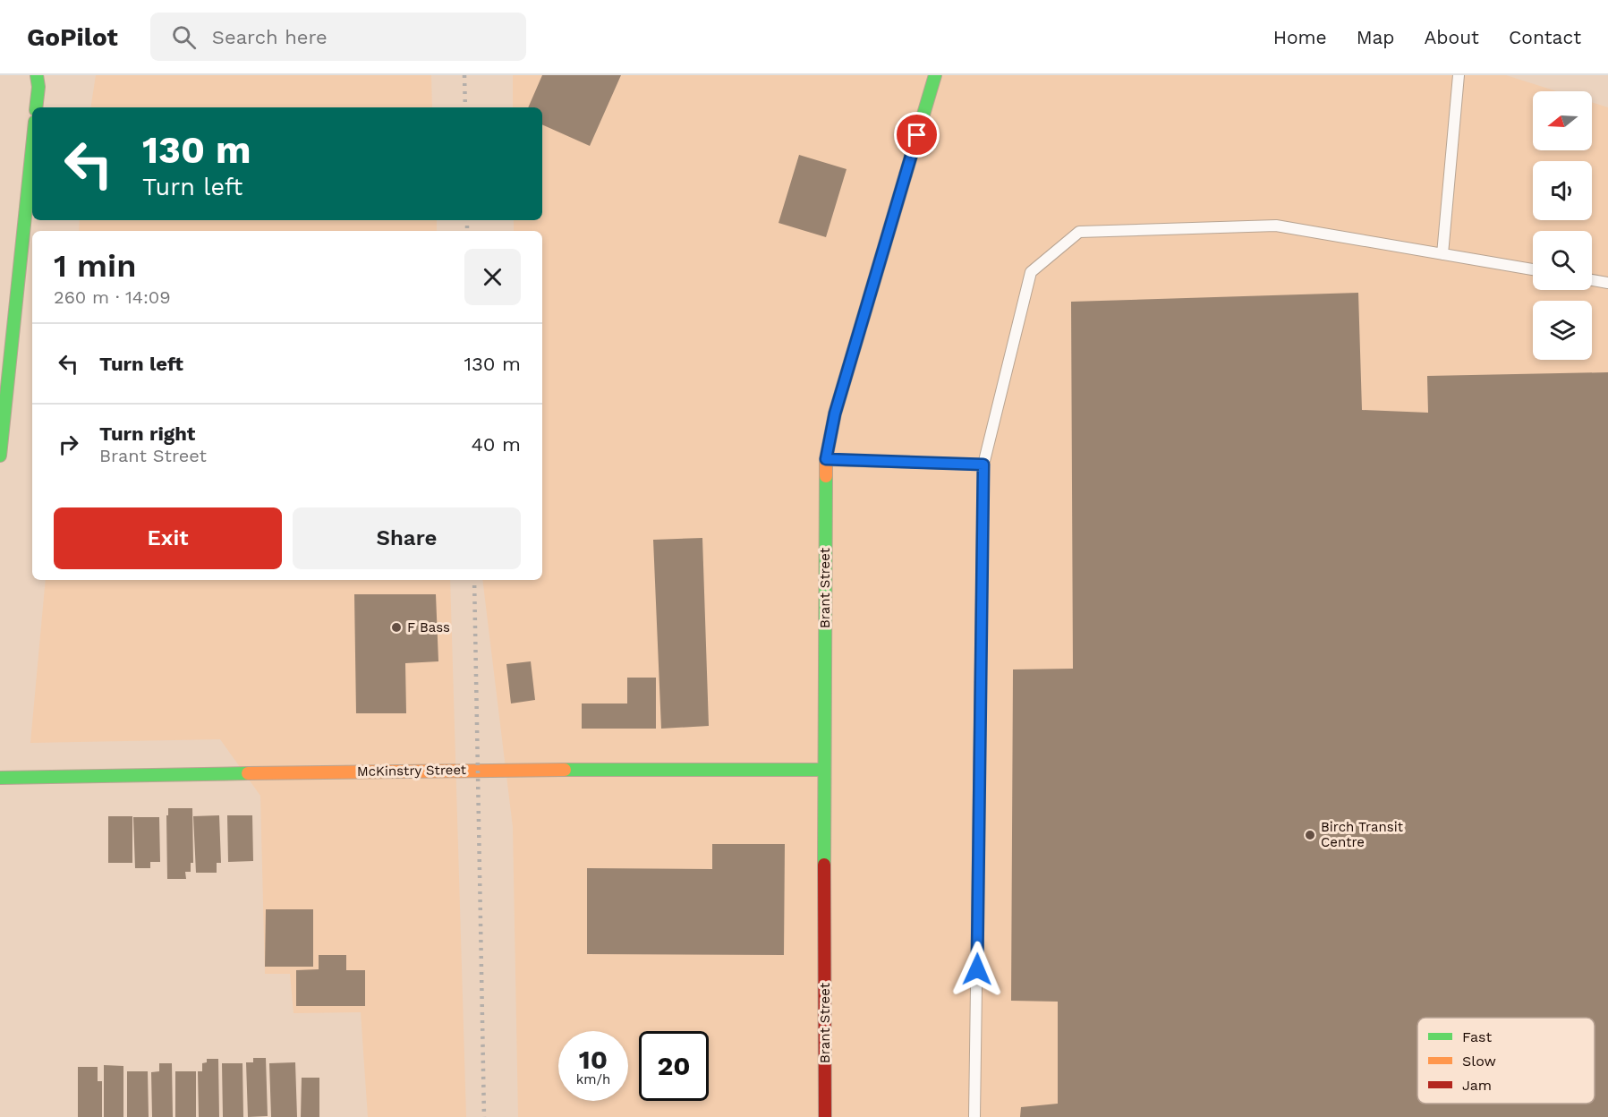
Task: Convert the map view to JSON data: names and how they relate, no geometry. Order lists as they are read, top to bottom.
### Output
{
  "streets": {
    "street": ["Brant Street", "McKinstry Street"]
  },
  "crossings": [
    ["Brant Street", "McKinstry Street"]
  ],
  "places": ["F Bass", "Birch Transit Centre"],
  "legend": ["Fast", "Slow", "Jam"],
  "north": "left",
  "page": {
    "header": "GoPilot",
    "search": "Search here",
    "nav": [
      "Home",
      "Map",
      "About",
      "Contact"
    ],
    "turn": ["130 m", "Turn left"],
    "heading": ["1 min", "260 m · 14:09"],
    "list": [
      {
        "name": "Turn left",
        "value": "130 m"
      },
      {
        "name": "Turn right",
        "note": "Brant Street",
        "value": "40 m"
      }
    ],
    "buttons": ["Exit", "Share"],
    "speed": "10 km/h",
    "limit": "20"
  }
}
